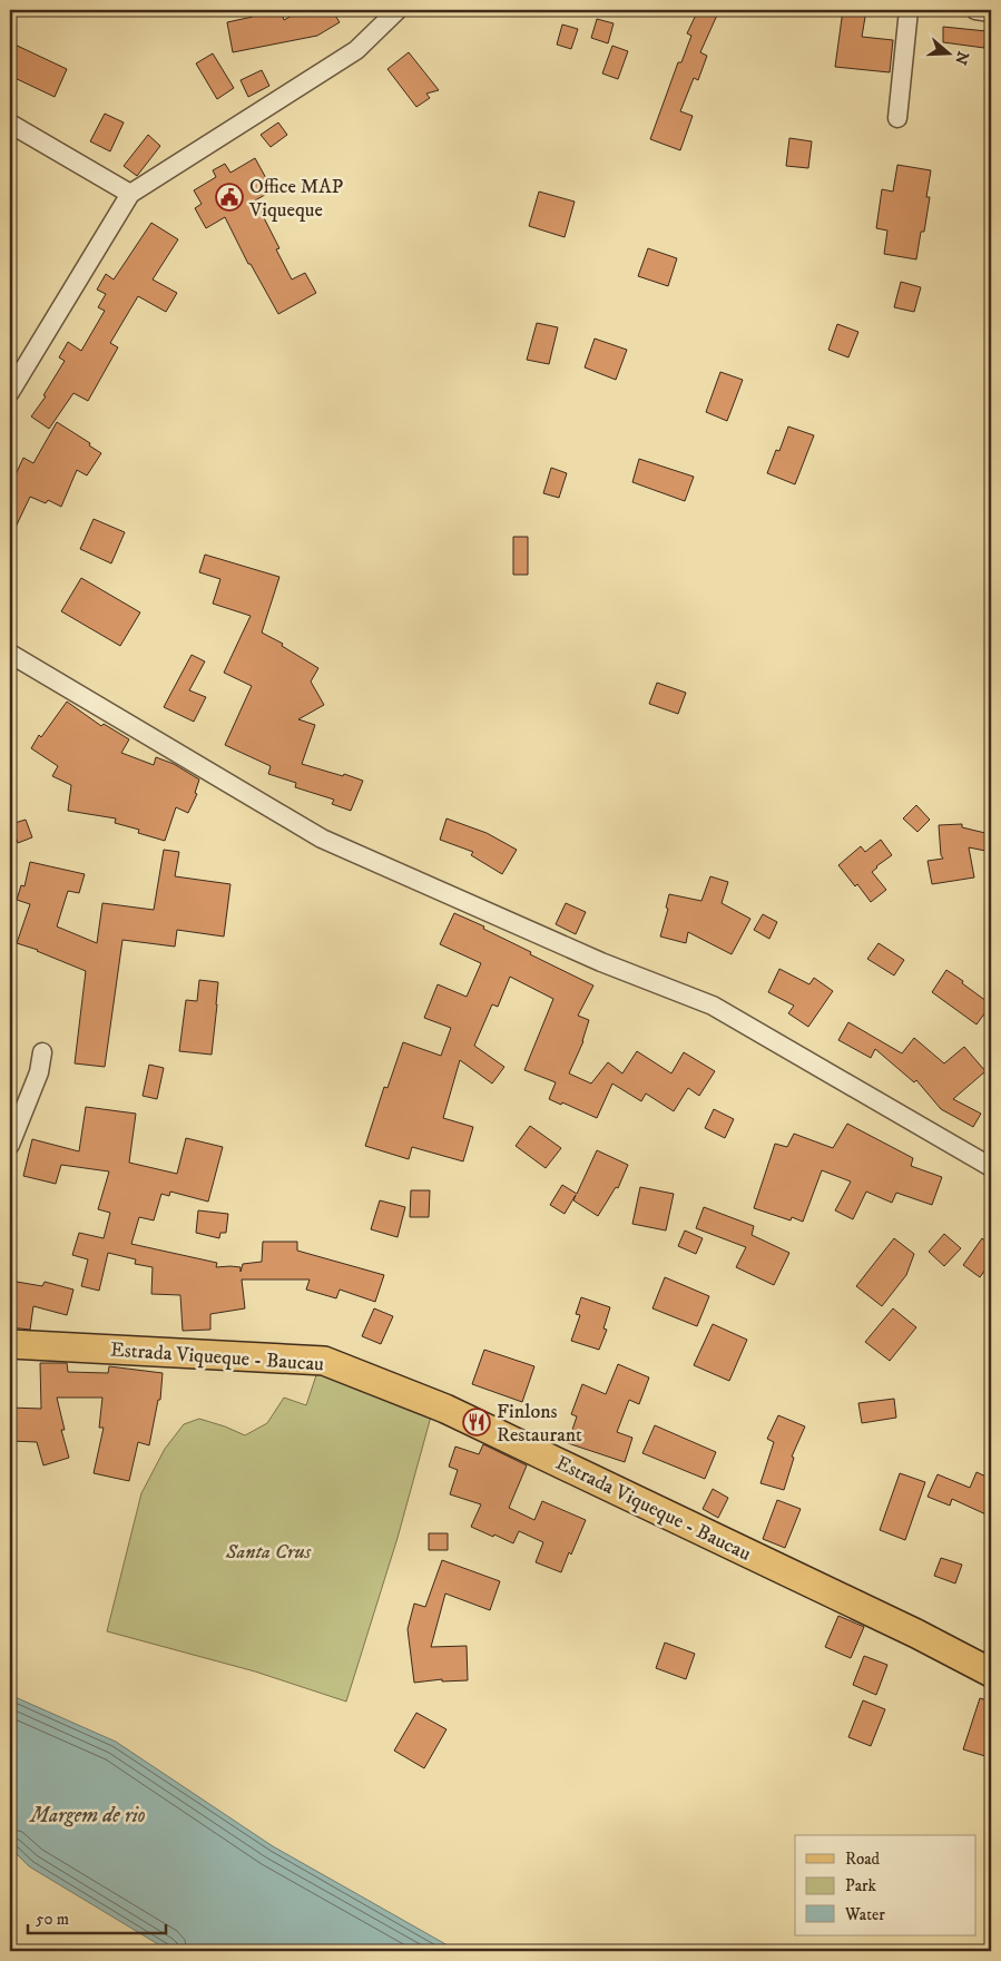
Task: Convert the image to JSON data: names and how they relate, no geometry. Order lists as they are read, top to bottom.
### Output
{
  "streets": {
    "main road": ["Estrada Viqueque - Baucau"]
  },
  "water": ["Margem de rio"],
  "parks": ["Santa Crus"],
  "places": {
    "public building": ["Office MAP Viqueque"],
    "restaurant": ["Finlons Restaurant"]
  },
  "legend": ["Road", "Park", "Water"],
  "scale_bar": "50 m",
  "north": "right"
}
